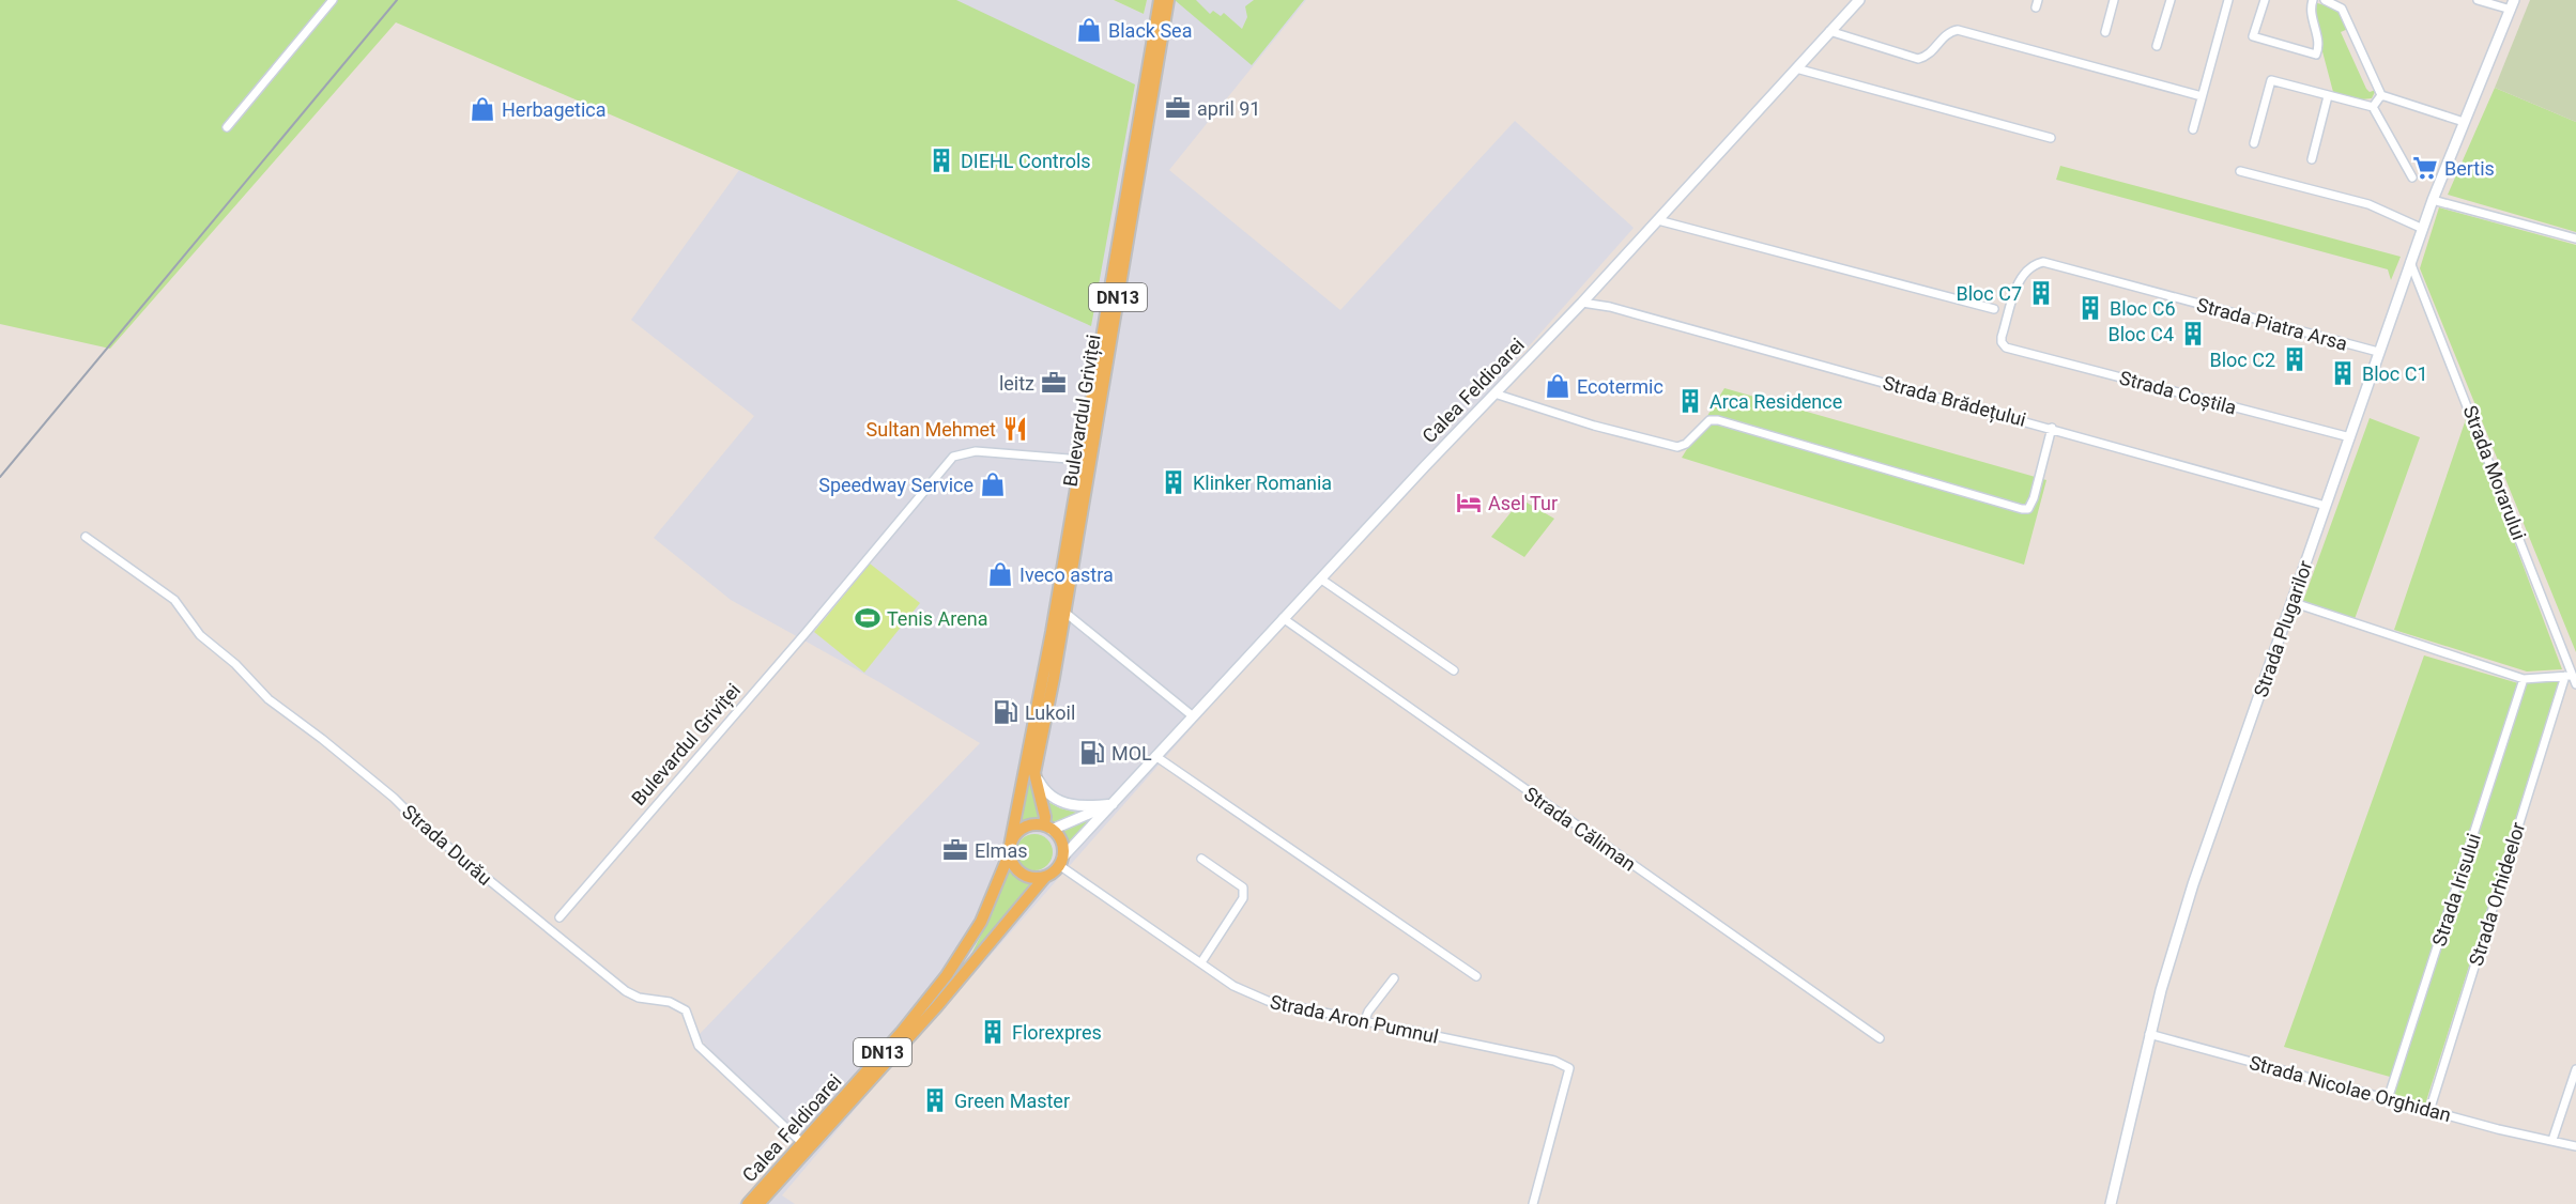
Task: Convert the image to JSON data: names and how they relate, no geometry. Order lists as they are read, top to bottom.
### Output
{
  "streets": {
    "main road": [
      "DN13",
      "Calea Feldioarei",
      "Bulevardul Griviței",
      "Strada Plugarilor"
    ],
    "street": [
      "Strada Piatra Arsa",
      "Strada Coștila",
      "Strada Brădețului",
      "Strada Morarului",
      "Strada Căliman",
      "Strada Durău",
      "Strada Irisului",
      "Strada Orhideelor",
      "Strada Aron Pumnul",
      "Strada Nicolae Orghidan"
    ]
  },
  "crossings": [
    ["DN13", "Calea Feldioarei"],
    ["DN13", "Bulevardul Griviței"],
    ["DN13", "Strada Aron Pumnul"],
    ["Strada Piatra Arsa", "Strada Coștila"],
    ["Strada Piatra Arsa", "Strada Plugarilor"],
    ["Calea Feldioarei", "Strada Brădețului"],
    ["Calea Feldioarei", "Bulevardul Griviței"],
    ["Calea Feldioarei", "Strada Căliman"],
    ["Calea Feldioarei", "Strada Durău"],
    ["Calea Feldioarei", "Strada Aron Pumnul"],
    ["Strada Coștila", "Strada Plugarilor"],
    ["Strada Brădețului", "Strada Plugarilor"],
    ["Bulevardul Griviței", "Strada Aron Pumnul"],
    ["Strada Morarului", "Strada Plugarilor"],
    ["Strada Morarului", "Strada Orhideelor"],
    ["Strada Plugarilor", "Strada Nicolae Orghidan"],
    ["Strada Irisului", "Strada Nicolae Orghidan"],
    ["Strada Orhideelor", "Strada Nicolae Orghidan"]
  ],
  "places": {
    "shop": [
      "Black Sea",
      "Herbagetica",
      "Ecotermic",
      "Speedway Service",
      "Iveco astra"
    ],
    "office": ["april 91", "leitz", "Elmas"],
    "building": [
      "DIEHL Controls",
      "Bloc C7",
      "Bloc C6",
      "Bloc C4",
      "Bloc C2",
      "Bloc C1",
      "Arca Residence",
      "Klinker Romania",
      "Florexpres",
      "Green Master"
    ],
    "supermarket": ["Bertis"],
    "restaurant": ["Sultan Mehmet"],
    "hotel": ["Asel Tur"],
    "sports": ["Tenis Arena"],
    "fuel station": ["Lukoil", "MOL"]
  }
}
